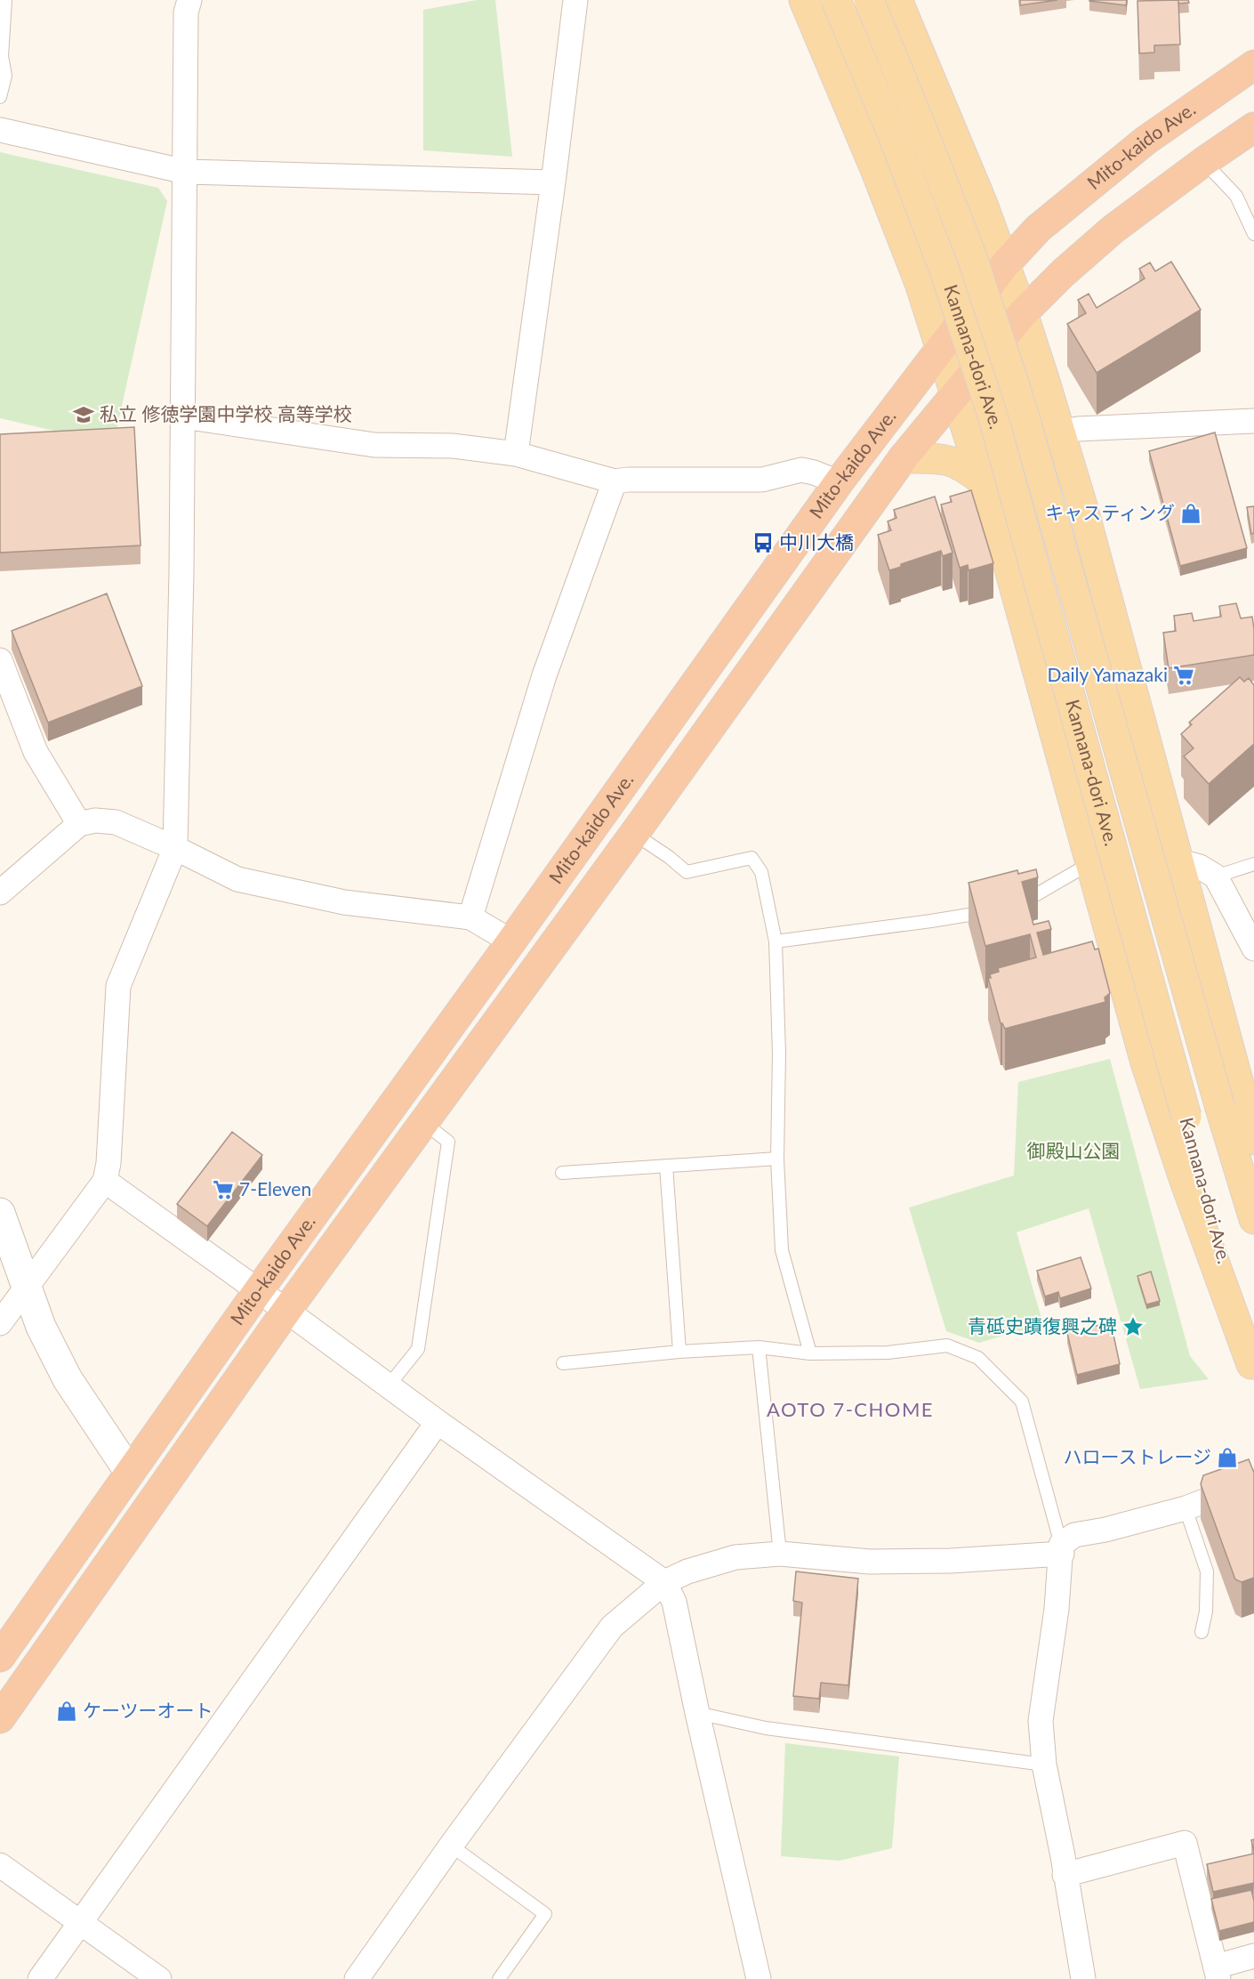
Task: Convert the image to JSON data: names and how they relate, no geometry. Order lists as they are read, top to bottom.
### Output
{
  "streets": {
    "highway": ["Mito-kaido Ave."],
    "main road": ["Kannana-dori Ave."]
  },
  "districts": ["AOTO 7-CHOME"],
  "parks": ["御殿山公園"],
  "places": {
    "school or university": ["私立 修徳学園中学校 高等学校"],
    "shop": ["キャスティング", "ハローストレージ", "ケーツーオート"],
    "bus stop": ["中川大橋"],
    "supermarket": ["Daily Yamazaki", "7-Eleven"],
    "place": ["青砥史蹟復興之碑"]
  }
}
